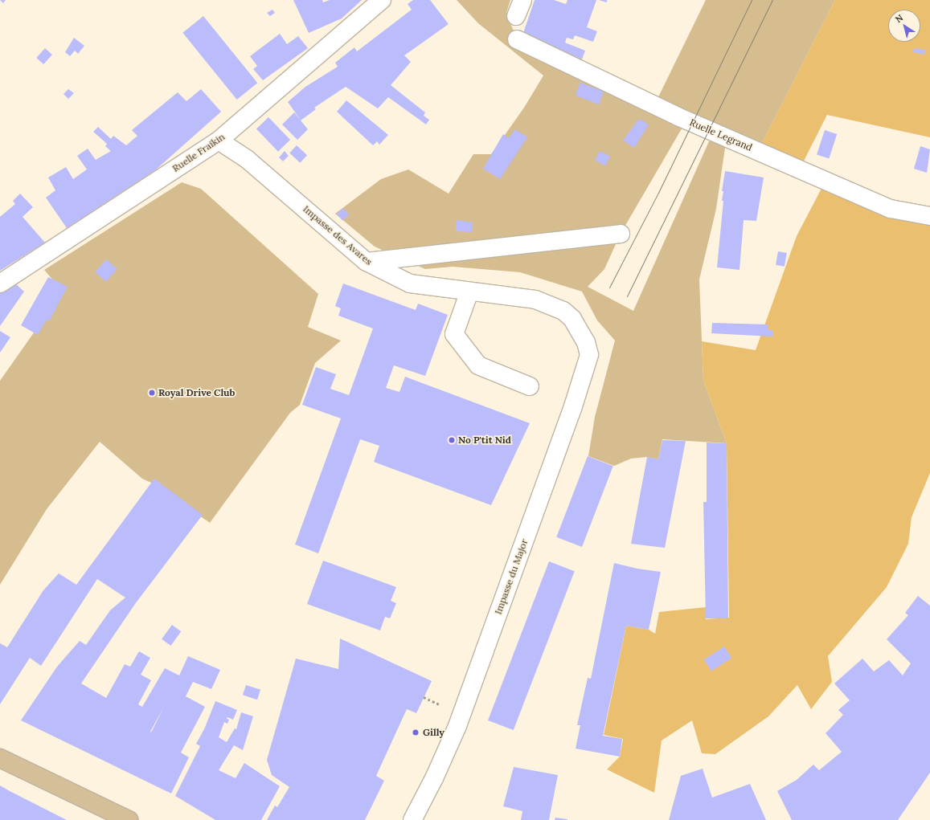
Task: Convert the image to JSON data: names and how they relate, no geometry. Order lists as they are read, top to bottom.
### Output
{
  "streets": {
    "street": [
      "Ruelle Legrand",
      "Ruelle Fraikin",
      "Impasse des Avares",
      "Impasse du Major"
    ]
  },
  "crossings": [
    ["Ruelle Fraikin", "Impasse des Avares"],
    ["Impasse des Avares", "Impasse du Major"]
  ],
  "places": ["Royal Drive Club", "No P'tit Nid", "Gilly"],
  "north": "top left"
}
